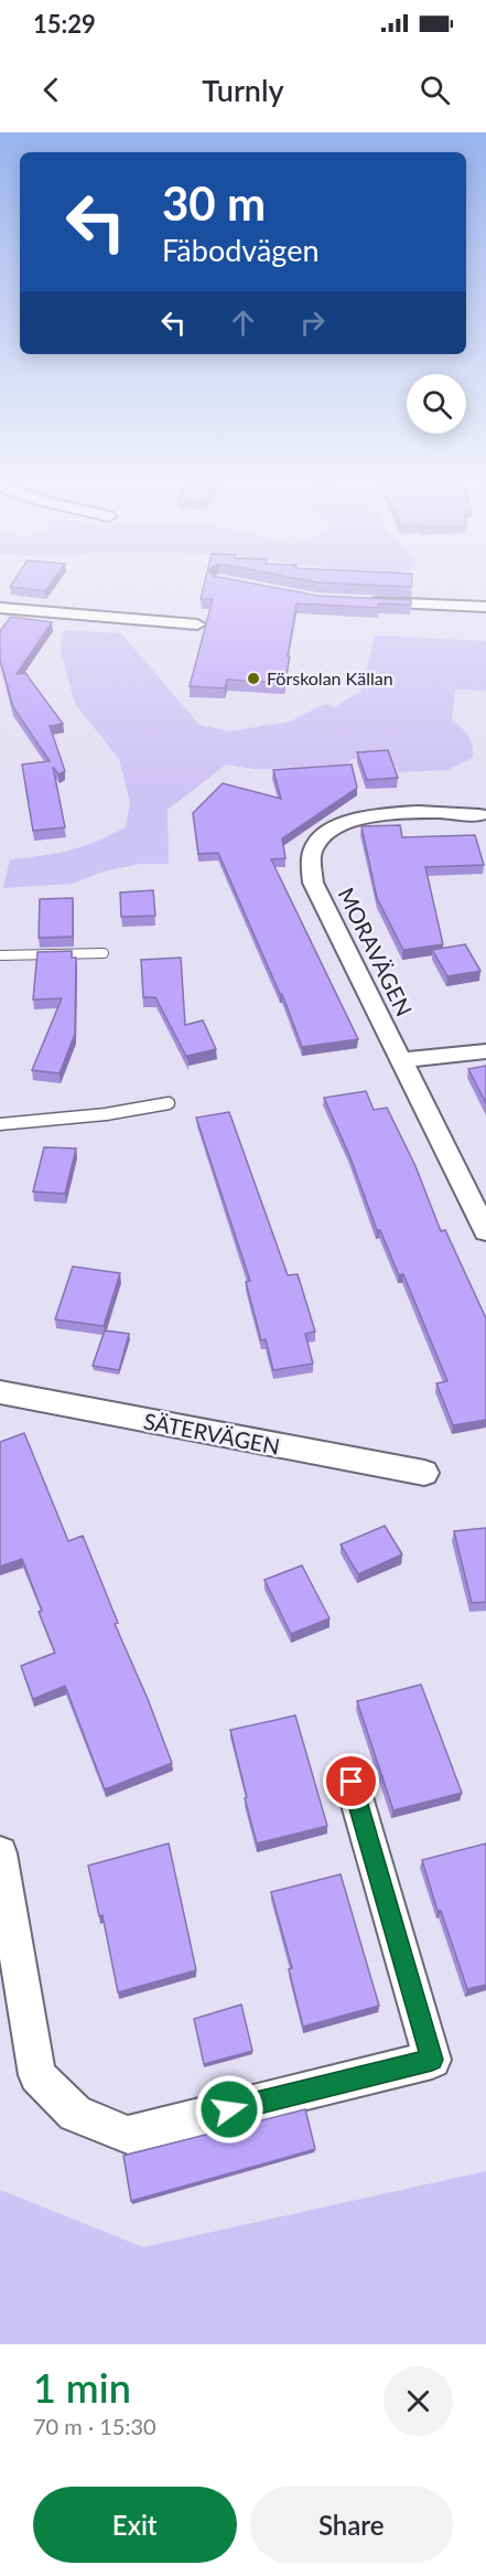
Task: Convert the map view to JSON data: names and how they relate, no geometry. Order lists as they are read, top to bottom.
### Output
{
  "streets": {
    "street": ["MORAVÄGEN", "SÄTERVÄGEN"]
  },
  "places": ["Förskolan Källan"],
  "page": {
    "status": "15:29",
    "header": "Turnly",
    "turn": ["30 m", "Fäbodvägen"],
    "heading": ["1 min", "70 m · 15:30"],
    "buttons": ["Exit", "Share"]
  }
}
